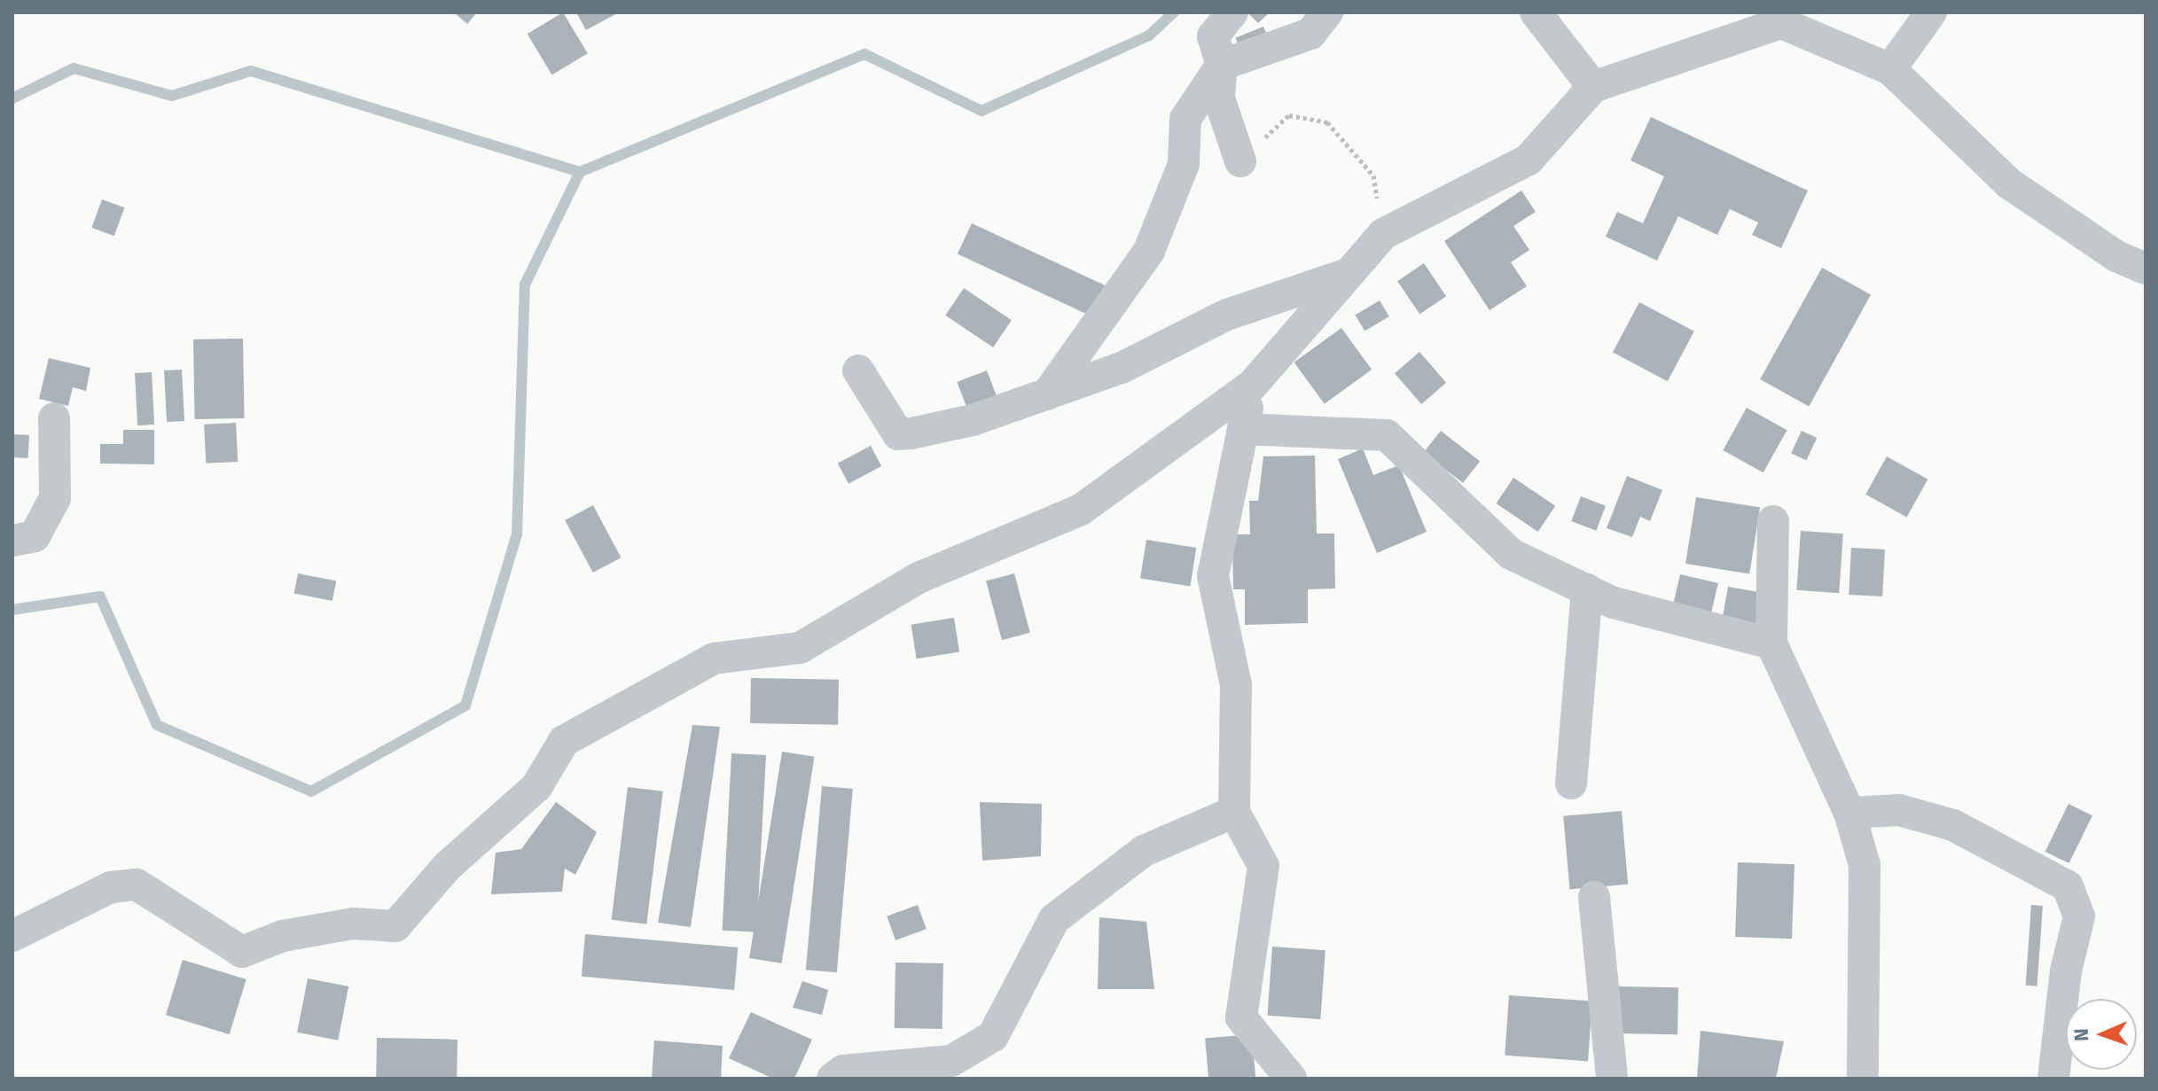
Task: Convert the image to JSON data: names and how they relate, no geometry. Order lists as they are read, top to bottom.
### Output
{
  "north": "left"
}
